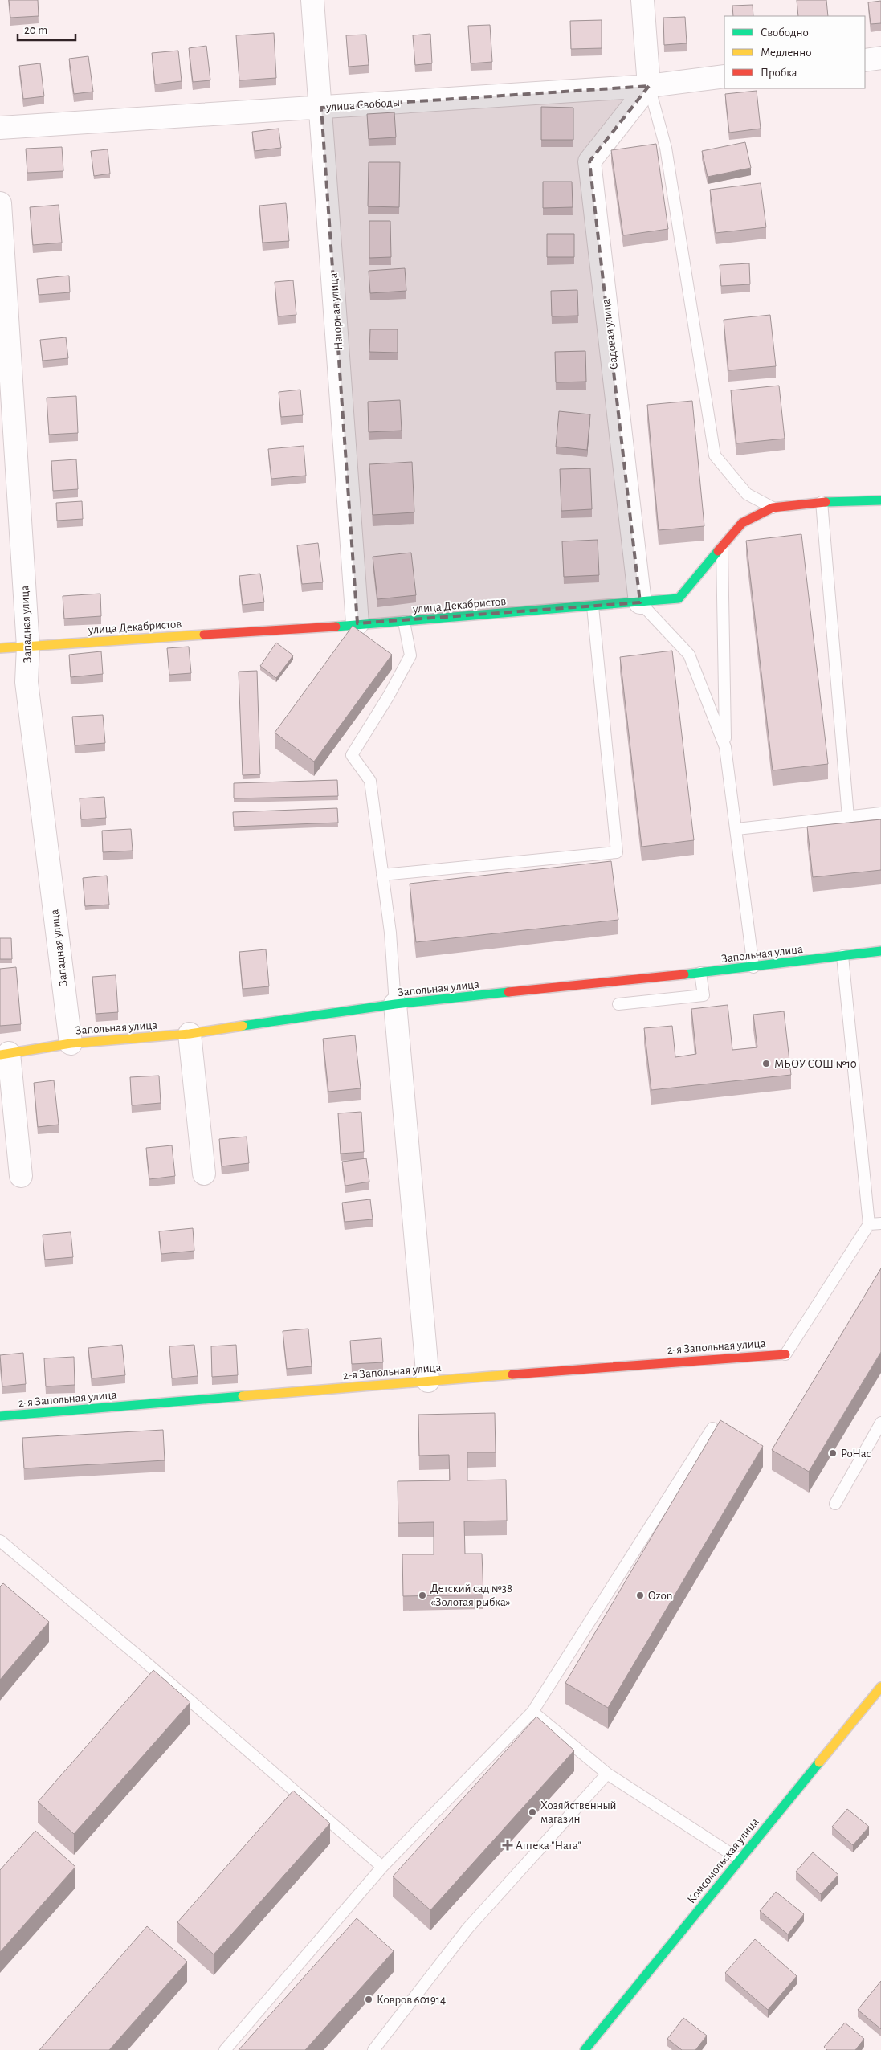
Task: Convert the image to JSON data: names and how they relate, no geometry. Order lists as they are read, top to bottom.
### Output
{
  "streets": {
    "street": [
      "улица Свободы",
      "Нагорная улица",
      "Садовая улица",
      "улица Декабристов",
      "Западная улица",
      "Запольная улица",
      "2-я Запольная улица",
      "Комсомольская улица"
    ]
  },
  "crossings": [
    ["улица Свободы", "Нагорная улица"],
    ["улица Свободы", "Садовая улица"],
    ["Нагорная улица", "улица Декабристов"],
    ["Садовая улица", "улица Декабристов"],
    ["улица Декабристов", "Западная улица"],
    ["Западная улица", "Запольная улица"]
  ],
  "places": {
    "other": [
      "МБОУ СОШ №10",
      "РоНас",
      "Детский сад №38 «Золотая рыбка»",
      "Ozon",
      "Хозяйственный магазин",
      "Ковров 601914"
    ],
    "health": ["Аптека \"Ната\""]
  },
  "legend": ["Свободно", "Медленно", "Пробка"],
  "scale_bar": "20 m"
}
